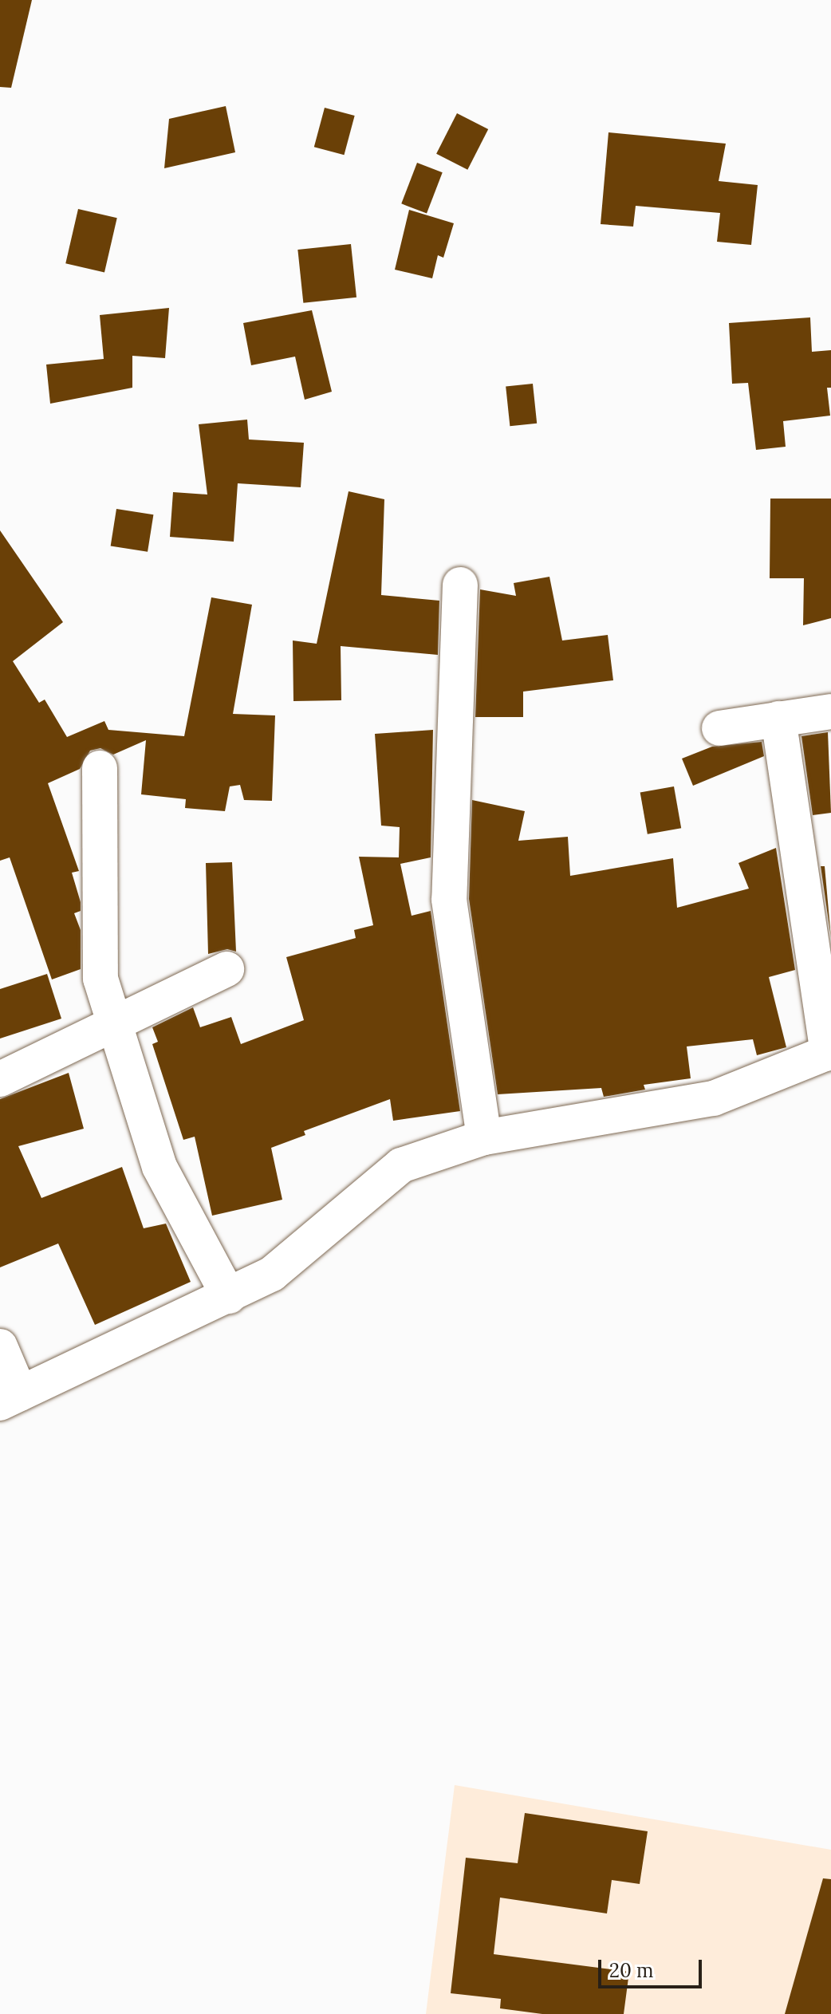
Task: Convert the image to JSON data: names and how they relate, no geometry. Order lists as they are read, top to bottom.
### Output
{
  "scale_bar": "20 m"
}
